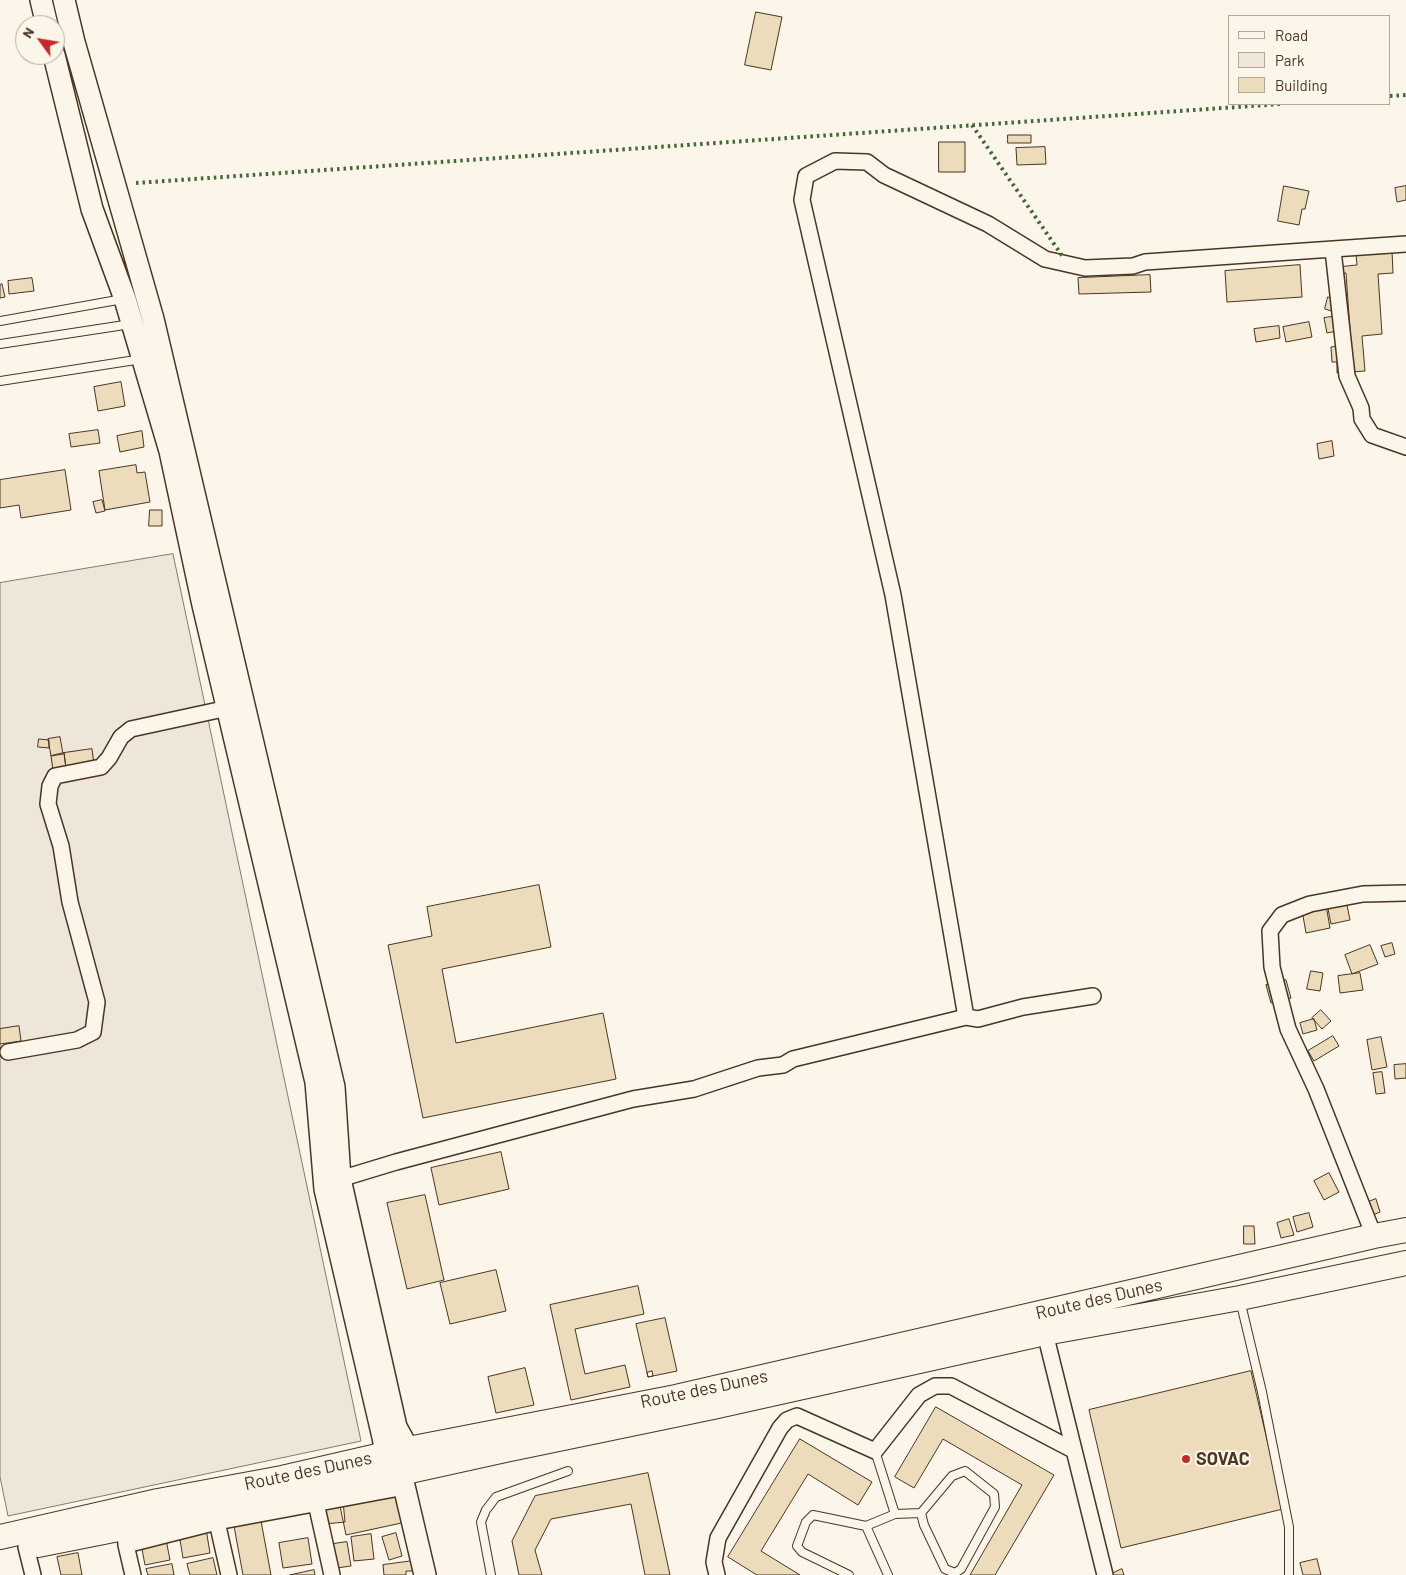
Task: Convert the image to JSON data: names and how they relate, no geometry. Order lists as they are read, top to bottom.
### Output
{
  "streets": {
    "main road": ["Route des Dunes"]
  },
  "places": ["SOVAC"],
  "legend": ["Road", "Park", "Building"],
  "north": "top left"
}
